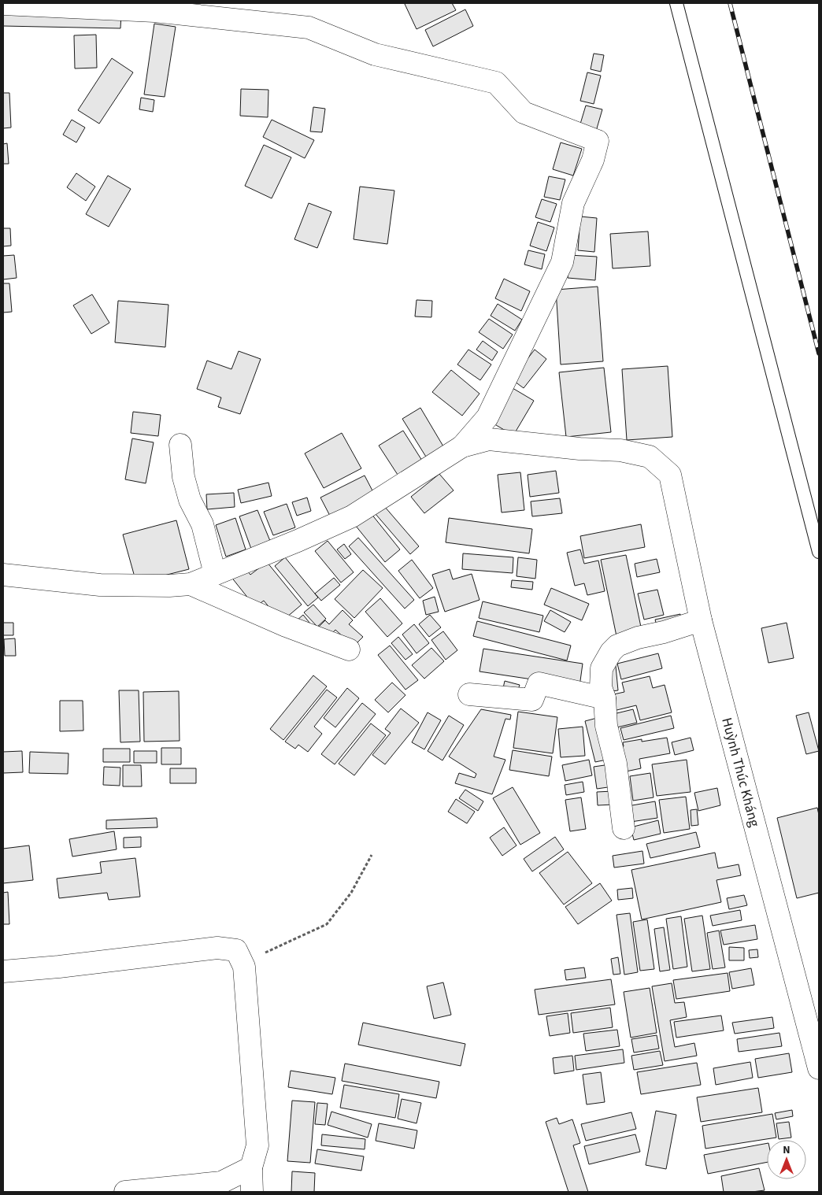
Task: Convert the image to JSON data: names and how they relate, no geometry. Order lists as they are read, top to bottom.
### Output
{
  "streets": {
    "street": ["Huỳnh Thúc Kháng"]
  },
  "north": "top"
}
